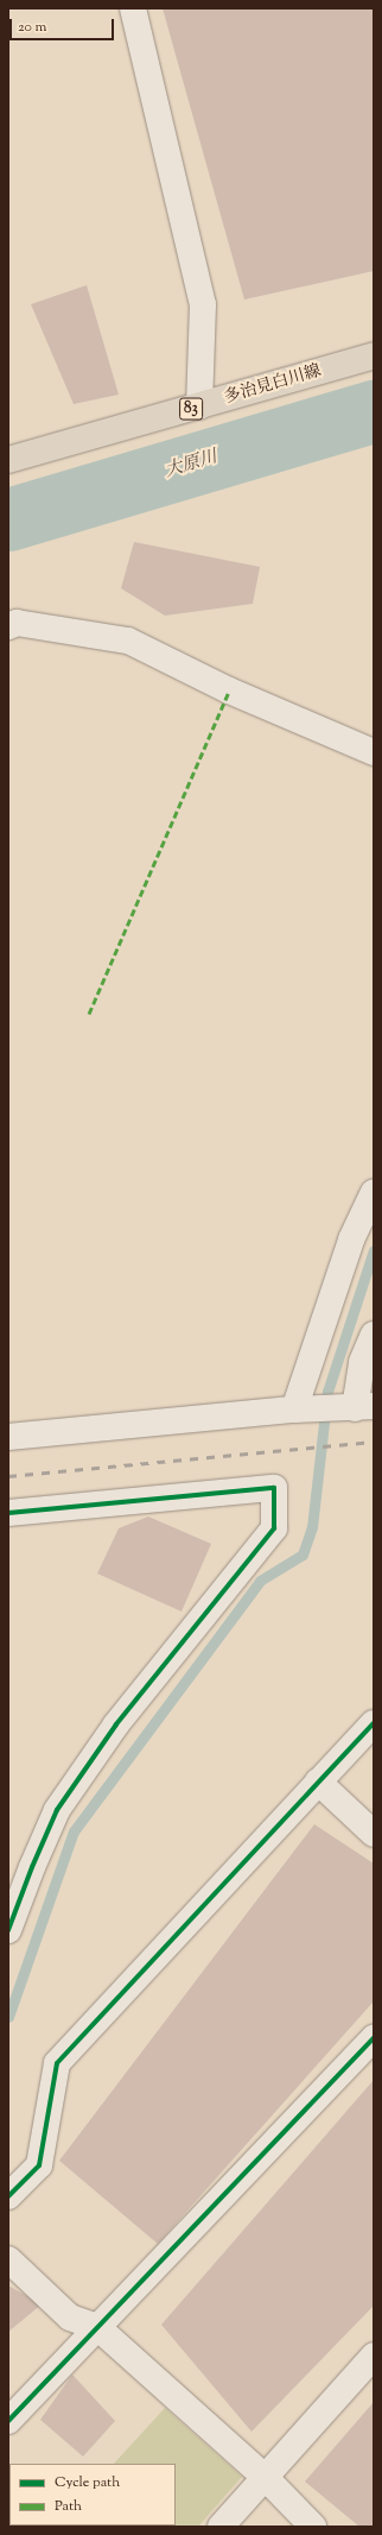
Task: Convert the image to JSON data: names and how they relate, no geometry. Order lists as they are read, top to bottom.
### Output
{
  "streets": {
    "main road": ["多治見白川線", "83"]
  },
  "water": ["大原川"],
  "legend": ["Cycle path", "Path"],
  "scale_bar": "20 m"
}
